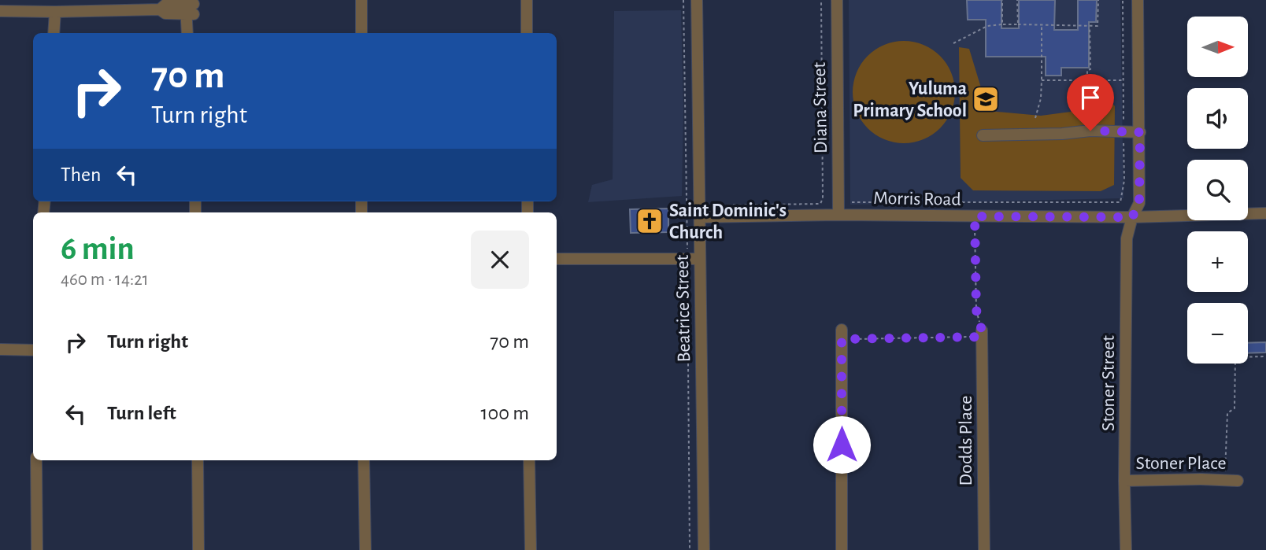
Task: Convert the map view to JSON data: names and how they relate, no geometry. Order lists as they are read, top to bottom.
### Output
{
  "streets": {
    "street": [
      "Diana Street",
      "Morris Road",
      "Beatrice Street",
      "Stoner Street",
      "Dodds Place",
      "Stoner Place"
    ]
  },
  "crossings": [
    ["Diana Street", "Morris Road"],
    ["Morris Road", "Beatrice Street"],
    ["Morris Road", "Stoner Street"],
    ["Stoner Street", "Stoner Place"]
  ],
  "places": {
    "school or university": ["Yuluma Primary School"],
    "church": ["Saint Dominic's Church"]
  },
  "north": "right",
  "page": {
    "map_buttons": ["+", "−"],
    "turn": ["70 m", "Turn right"],
    "then": "Then",
    "heading": ["6 min", "460 m · 14:21"],
    "list": [
      {
        "name": "Turn right",
        "value": "70 m"
      },
      {
        "name": "Turn left",
        "value": "100 m"
      }
    ]
  }
}
